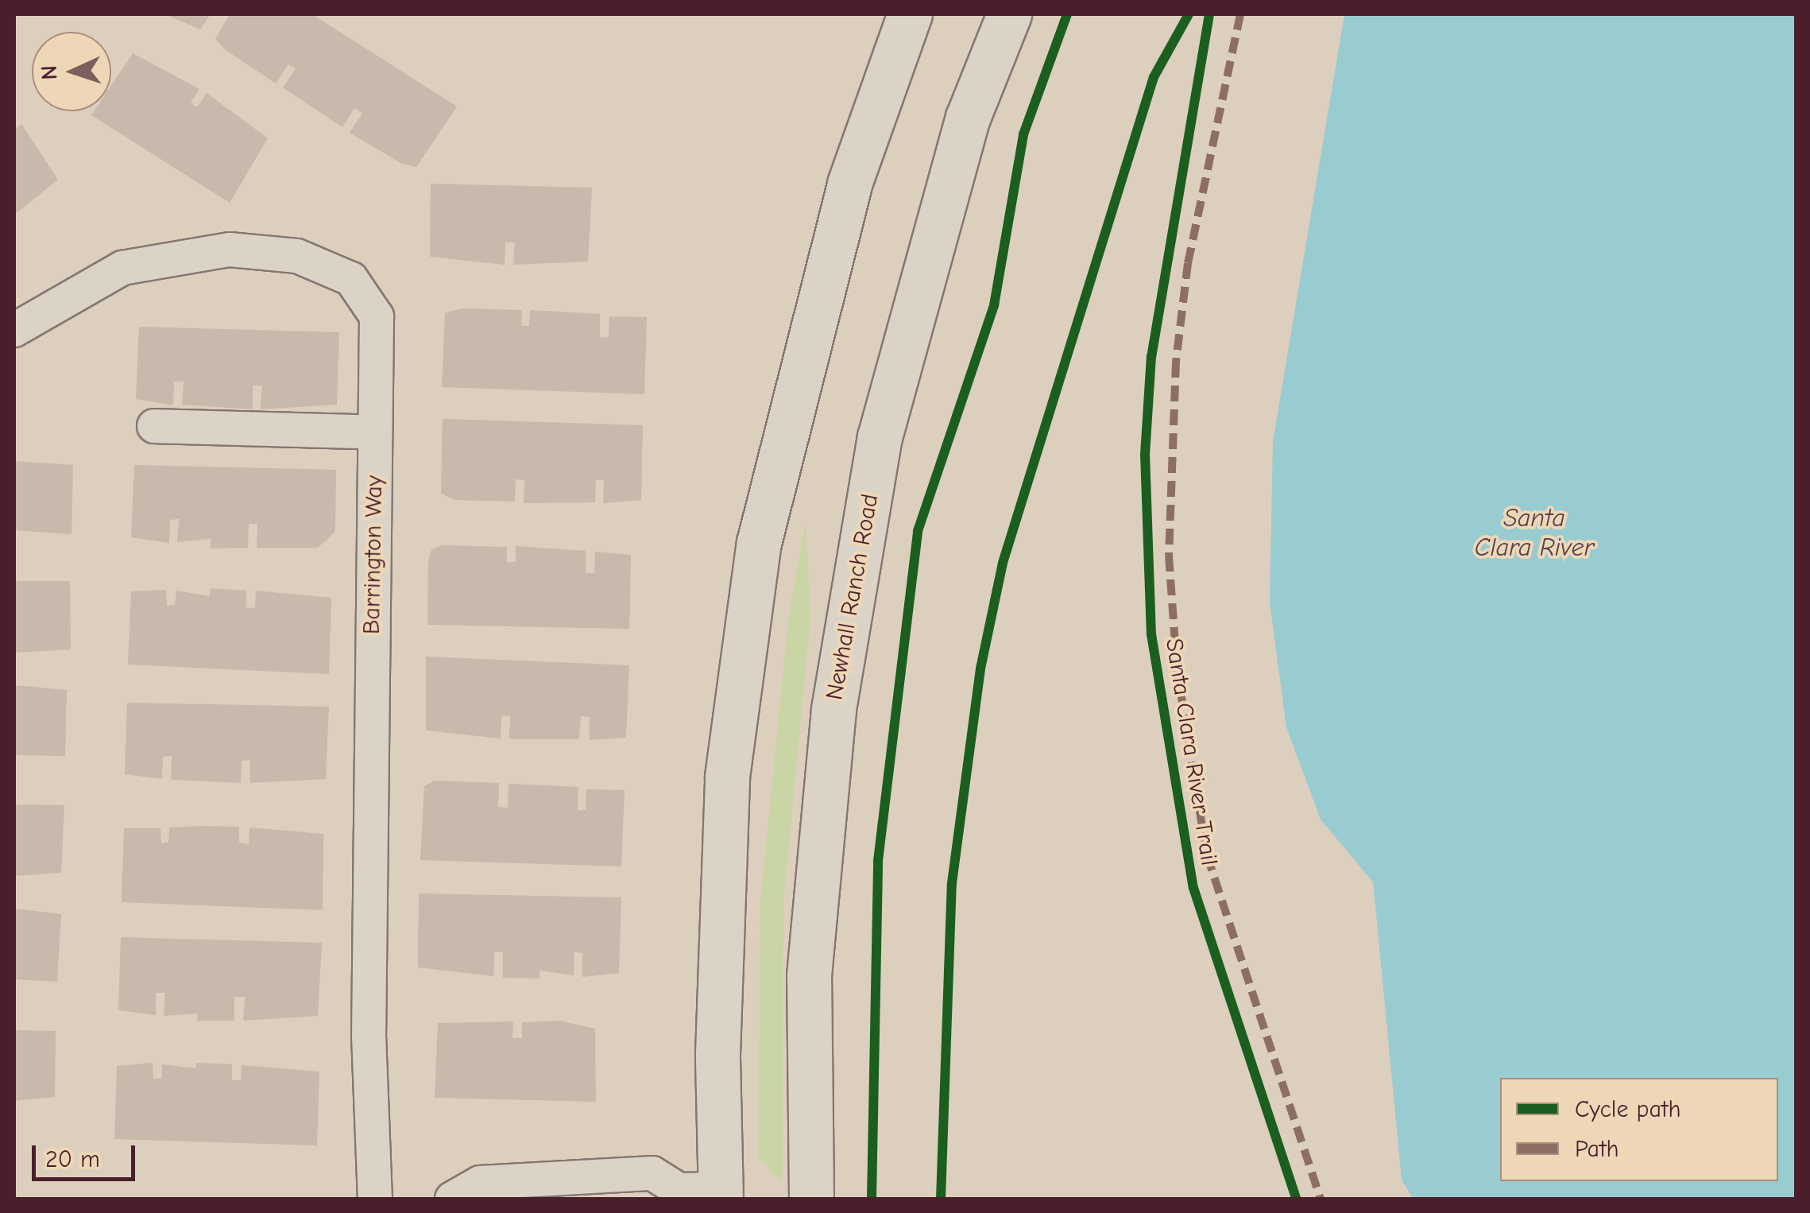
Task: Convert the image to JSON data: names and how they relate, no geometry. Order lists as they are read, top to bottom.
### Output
{
  "streets": {
    "main road": ["Newhall Ranch Road"],
    "street": ["Barrington Way"],
    "cycle path": ["Santa Clara River Trail"]
  },
  "water": ["Santa Clara River"],
  "legend": ["Cycle path", "Path"],
  "scale_bar": "20 m",
  "north": "left"
}
